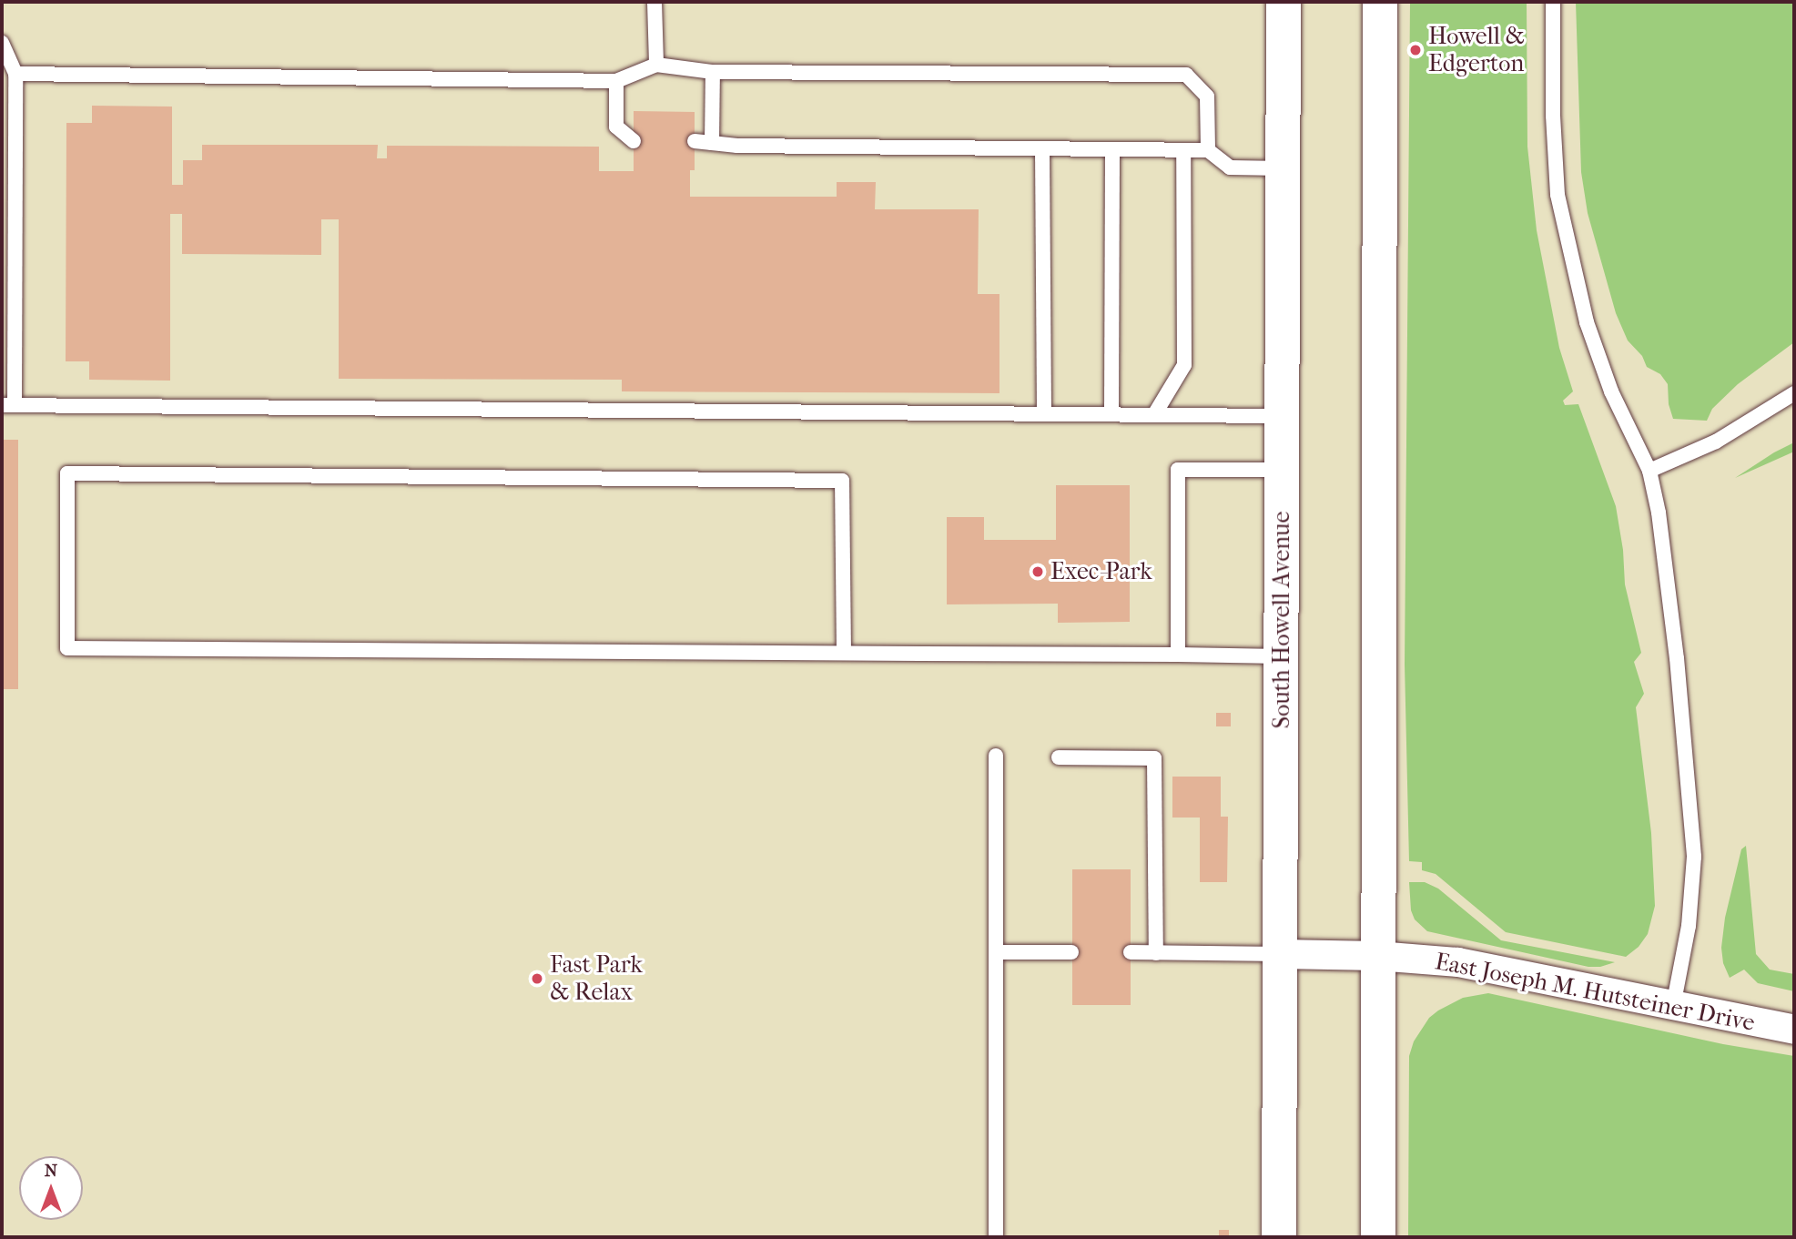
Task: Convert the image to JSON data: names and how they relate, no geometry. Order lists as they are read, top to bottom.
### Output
{
  "streets": {
    "main road": ["South Howell Avenue"],
    "street": ["East Joseph M. Hutsteiner Drive"]
  },
  "crossings": [
    ["South Howell Avenue", "East Joseph M. Hutsteiner Drive"]
  ],
  "places": ["Howell & Edgerton", "Exec-Park", "Fast Park & Relax"],
  "north": "top"
}
